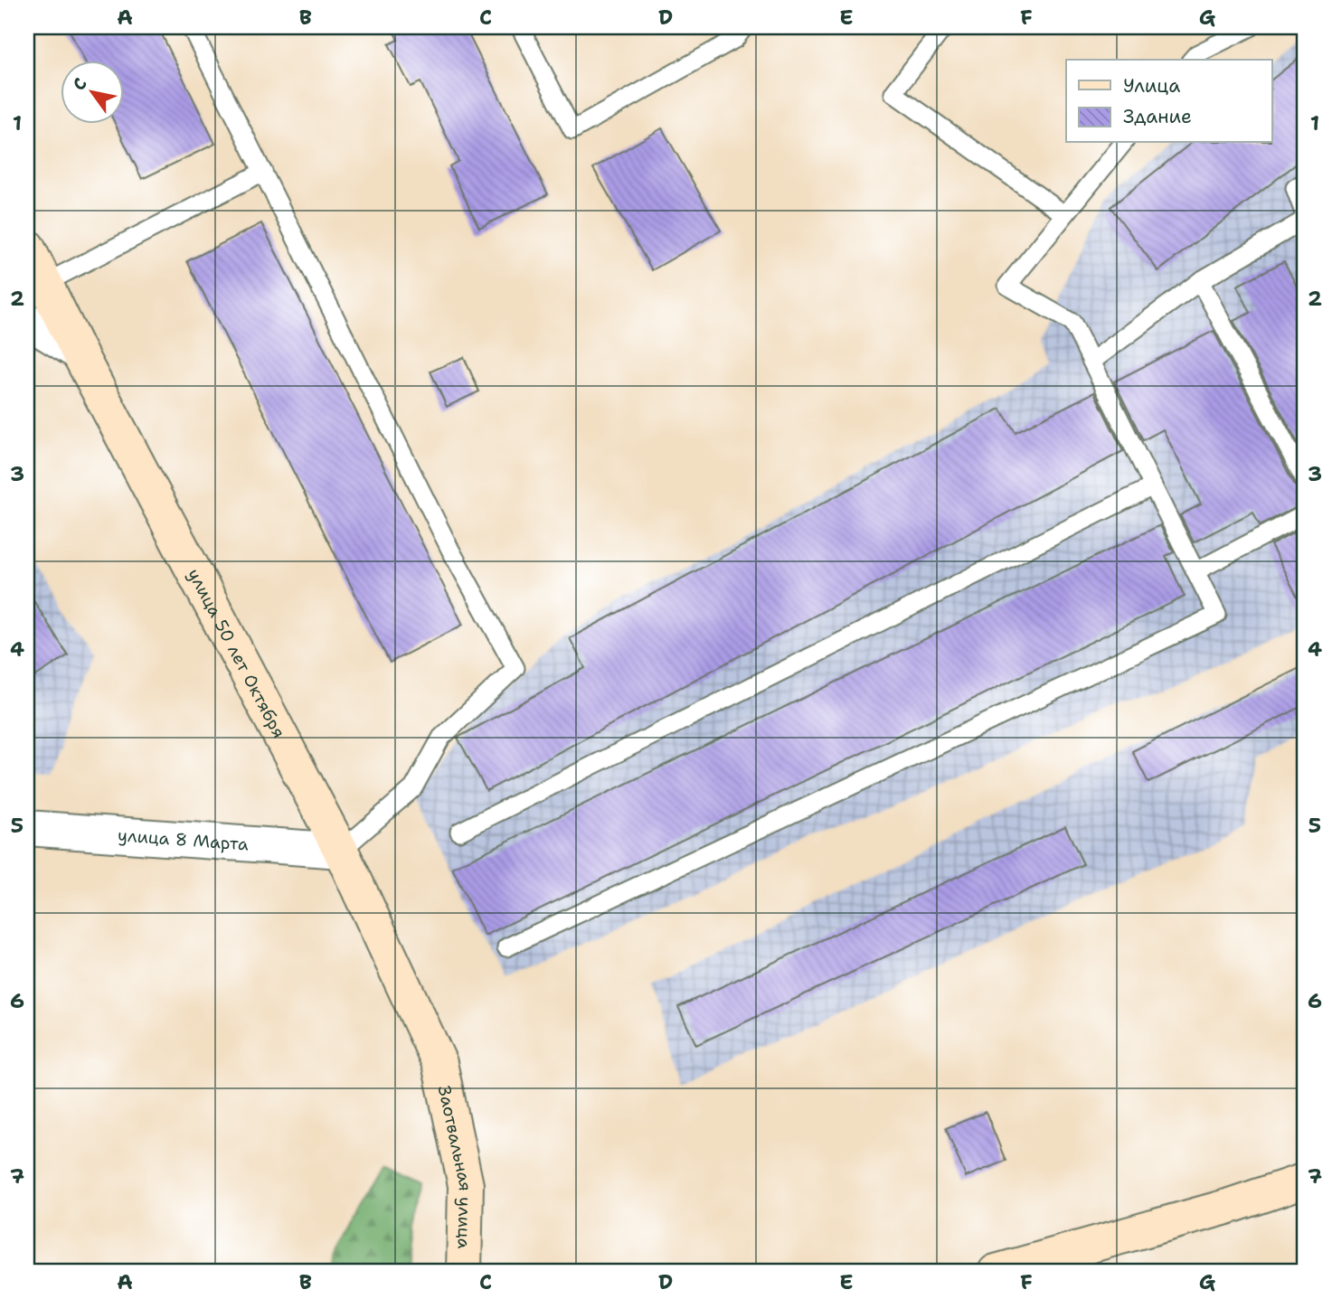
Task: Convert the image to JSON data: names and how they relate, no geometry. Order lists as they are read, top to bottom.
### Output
{
  "streets": {
    "main road": ["улица 50 лет Октября", "Заотвальная улица"],
    "street": ["улица 8 Марта"]
  },
  "crossings": [
    ["улица 50 лет Октября", "улица 8 Марта"],
    ["улица 50 лет Октября", "Заотвальная улица"]
  ],
  "legend": ["Улица", "Здание"],
  "north": "top left",
  "grid": {
    "columns": [
      "A",
      "B",
      "C",
      "D",
      "E",
      "F",
      "G"
    ],
    "rows": [
      "1",
      "2",
      "3",
      "4",
      "5",
      "6",
      "7"
    ]
  }
}
